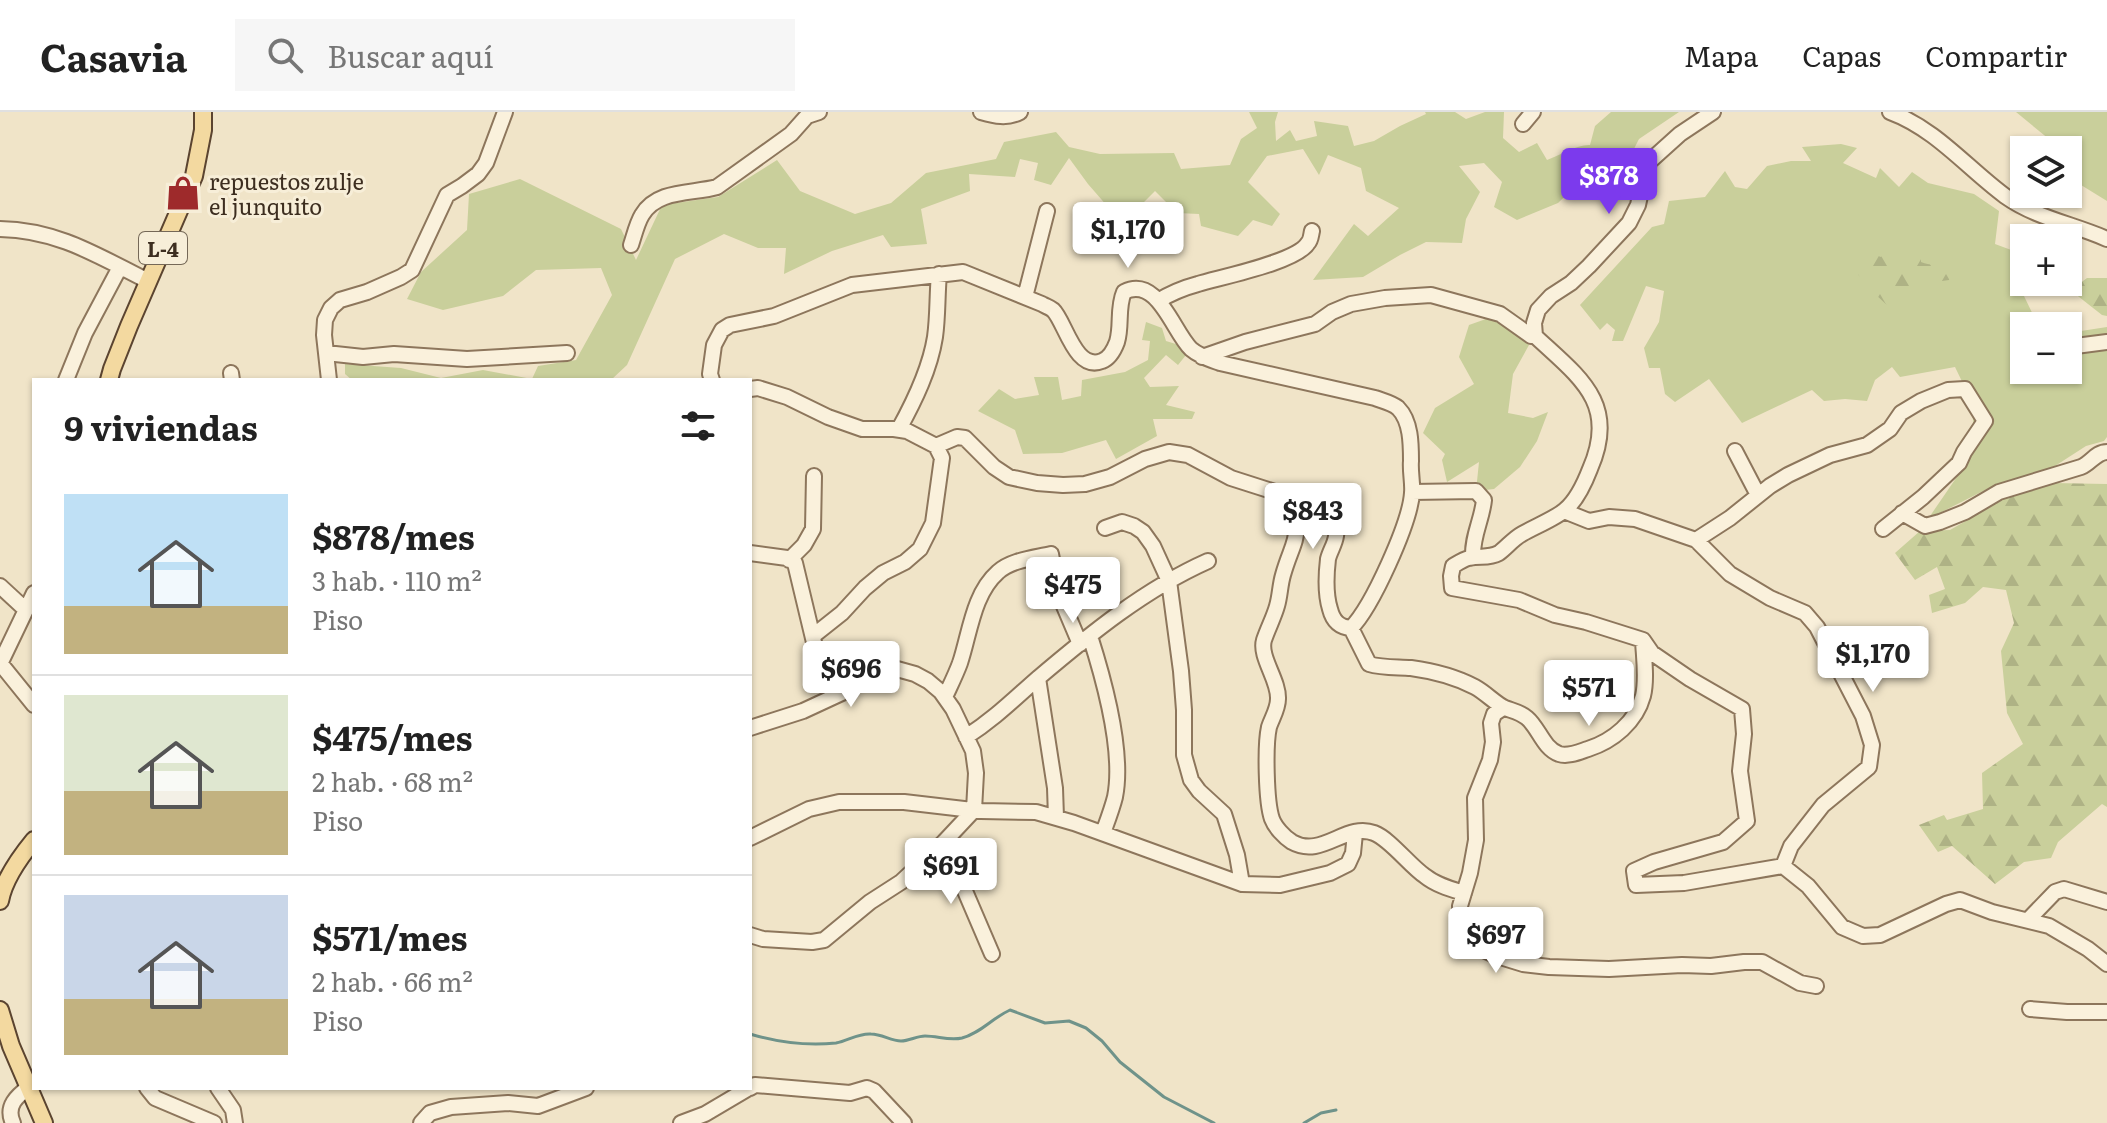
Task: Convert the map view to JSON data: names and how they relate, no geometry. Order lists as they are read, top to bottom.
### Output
{
  "streets": {
    "main road": ["L-4"]
  },
  "places": {
    "shop": ["repuestos zulje el junquito"]
  },
  "page": {
    "header": "Casavia",
    "search": "Buscar aquí",
    "nav": ["Mapa", "Capas", "Compartir"],
    "map_buttons": ["+", "−"],
    "price": [
      "$878",
      "$1,170",
      "$843",
      "$475",
      "$1,170",
      "$696",
      "$571",
      "$691",
      "$697"
    ],
    "heading": "9 viviendas",
    "list": [
      {
        "name": "$878/mes",
        "note": "3 hab. · 110 m² · Piso"
      },
      {
        "name": "$475/mes",
        "note": "2 hab. · 68 m² · Piso"
      },
      {
        "name": "$571/mes",
        "note": "2 hab. · 66 m² · Piso"
      }
    ]
  }
}
